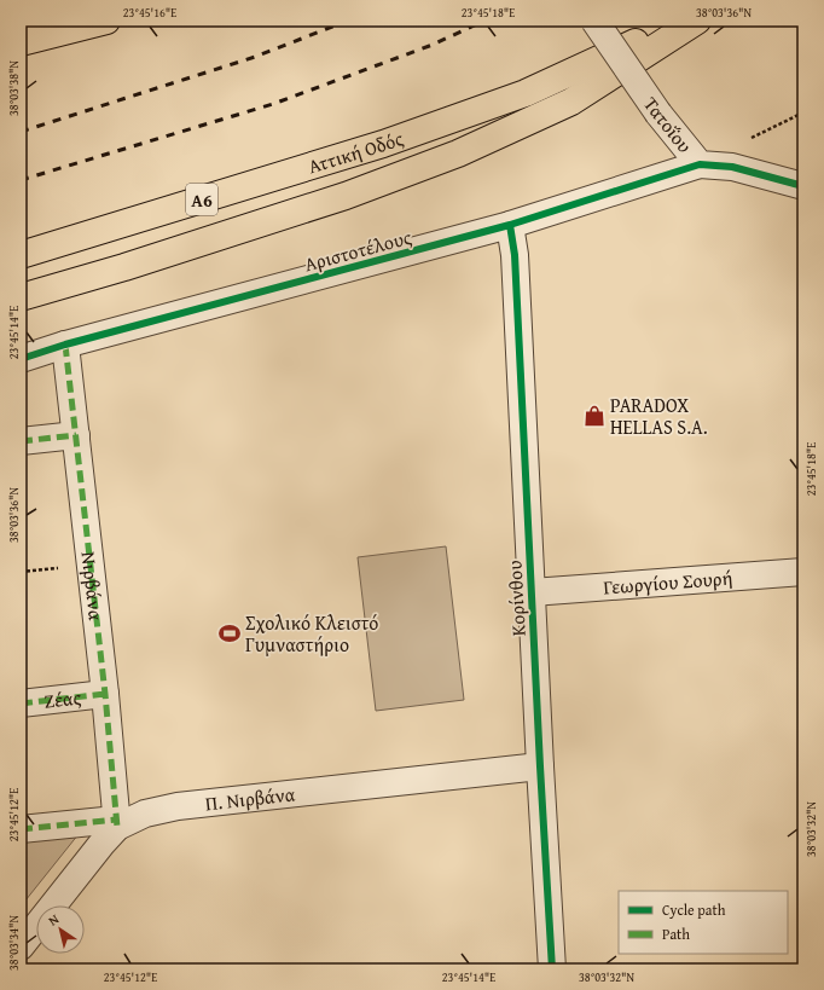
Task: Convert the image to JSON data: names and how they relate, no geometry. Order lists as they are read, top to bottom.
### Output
{
  "streets": {
    "highway": ["Αττική Οδός", "Α6"],
    "street": [
      "Τατοΐου",
      "Αριστοτέλους",
      "Γεωργίου Σουρή",
      "Νιρβάνα",
      "Κορίνθου",
      "Ζέας",
      "Π. Νιρβάνα"
    ]
  },
  "crossings": [
    ["Τατοΐου", "Αριστοτέλους"],
    ["Αριστοτέλους", "Νιρβάνα"],
    ["Αριστοτέλους", "Κορίνθου"],
    ["Γεωργίου Σουρή", "Κορίνθου"],
    ["Νιρβάνα", "Ζέας"],
    ["Νιρβάνα", "Π. Νιρβάνα"],
    ["Κορίνθου", "Π. Νιρβάνα"]
  ],
  "places": {
    "shop": ["PARADOX HELLAS S.A."],
    "sports": ["Σχολικό Κλειστό Γυμναστήριο"]
  },
  "legend": ["Cycle path", "Path"],
  "north": "top left",
  "coordinates": [
    "23°45'16\"E",
    "23°45'18\"E",
    "38°03'36\"N",
    "38°03'38\"N",
    "23°45'14\"E",
    "23°45'12\"E",
    "38°03'32\"N",
    "38°03'34\"N"
  ]
}
